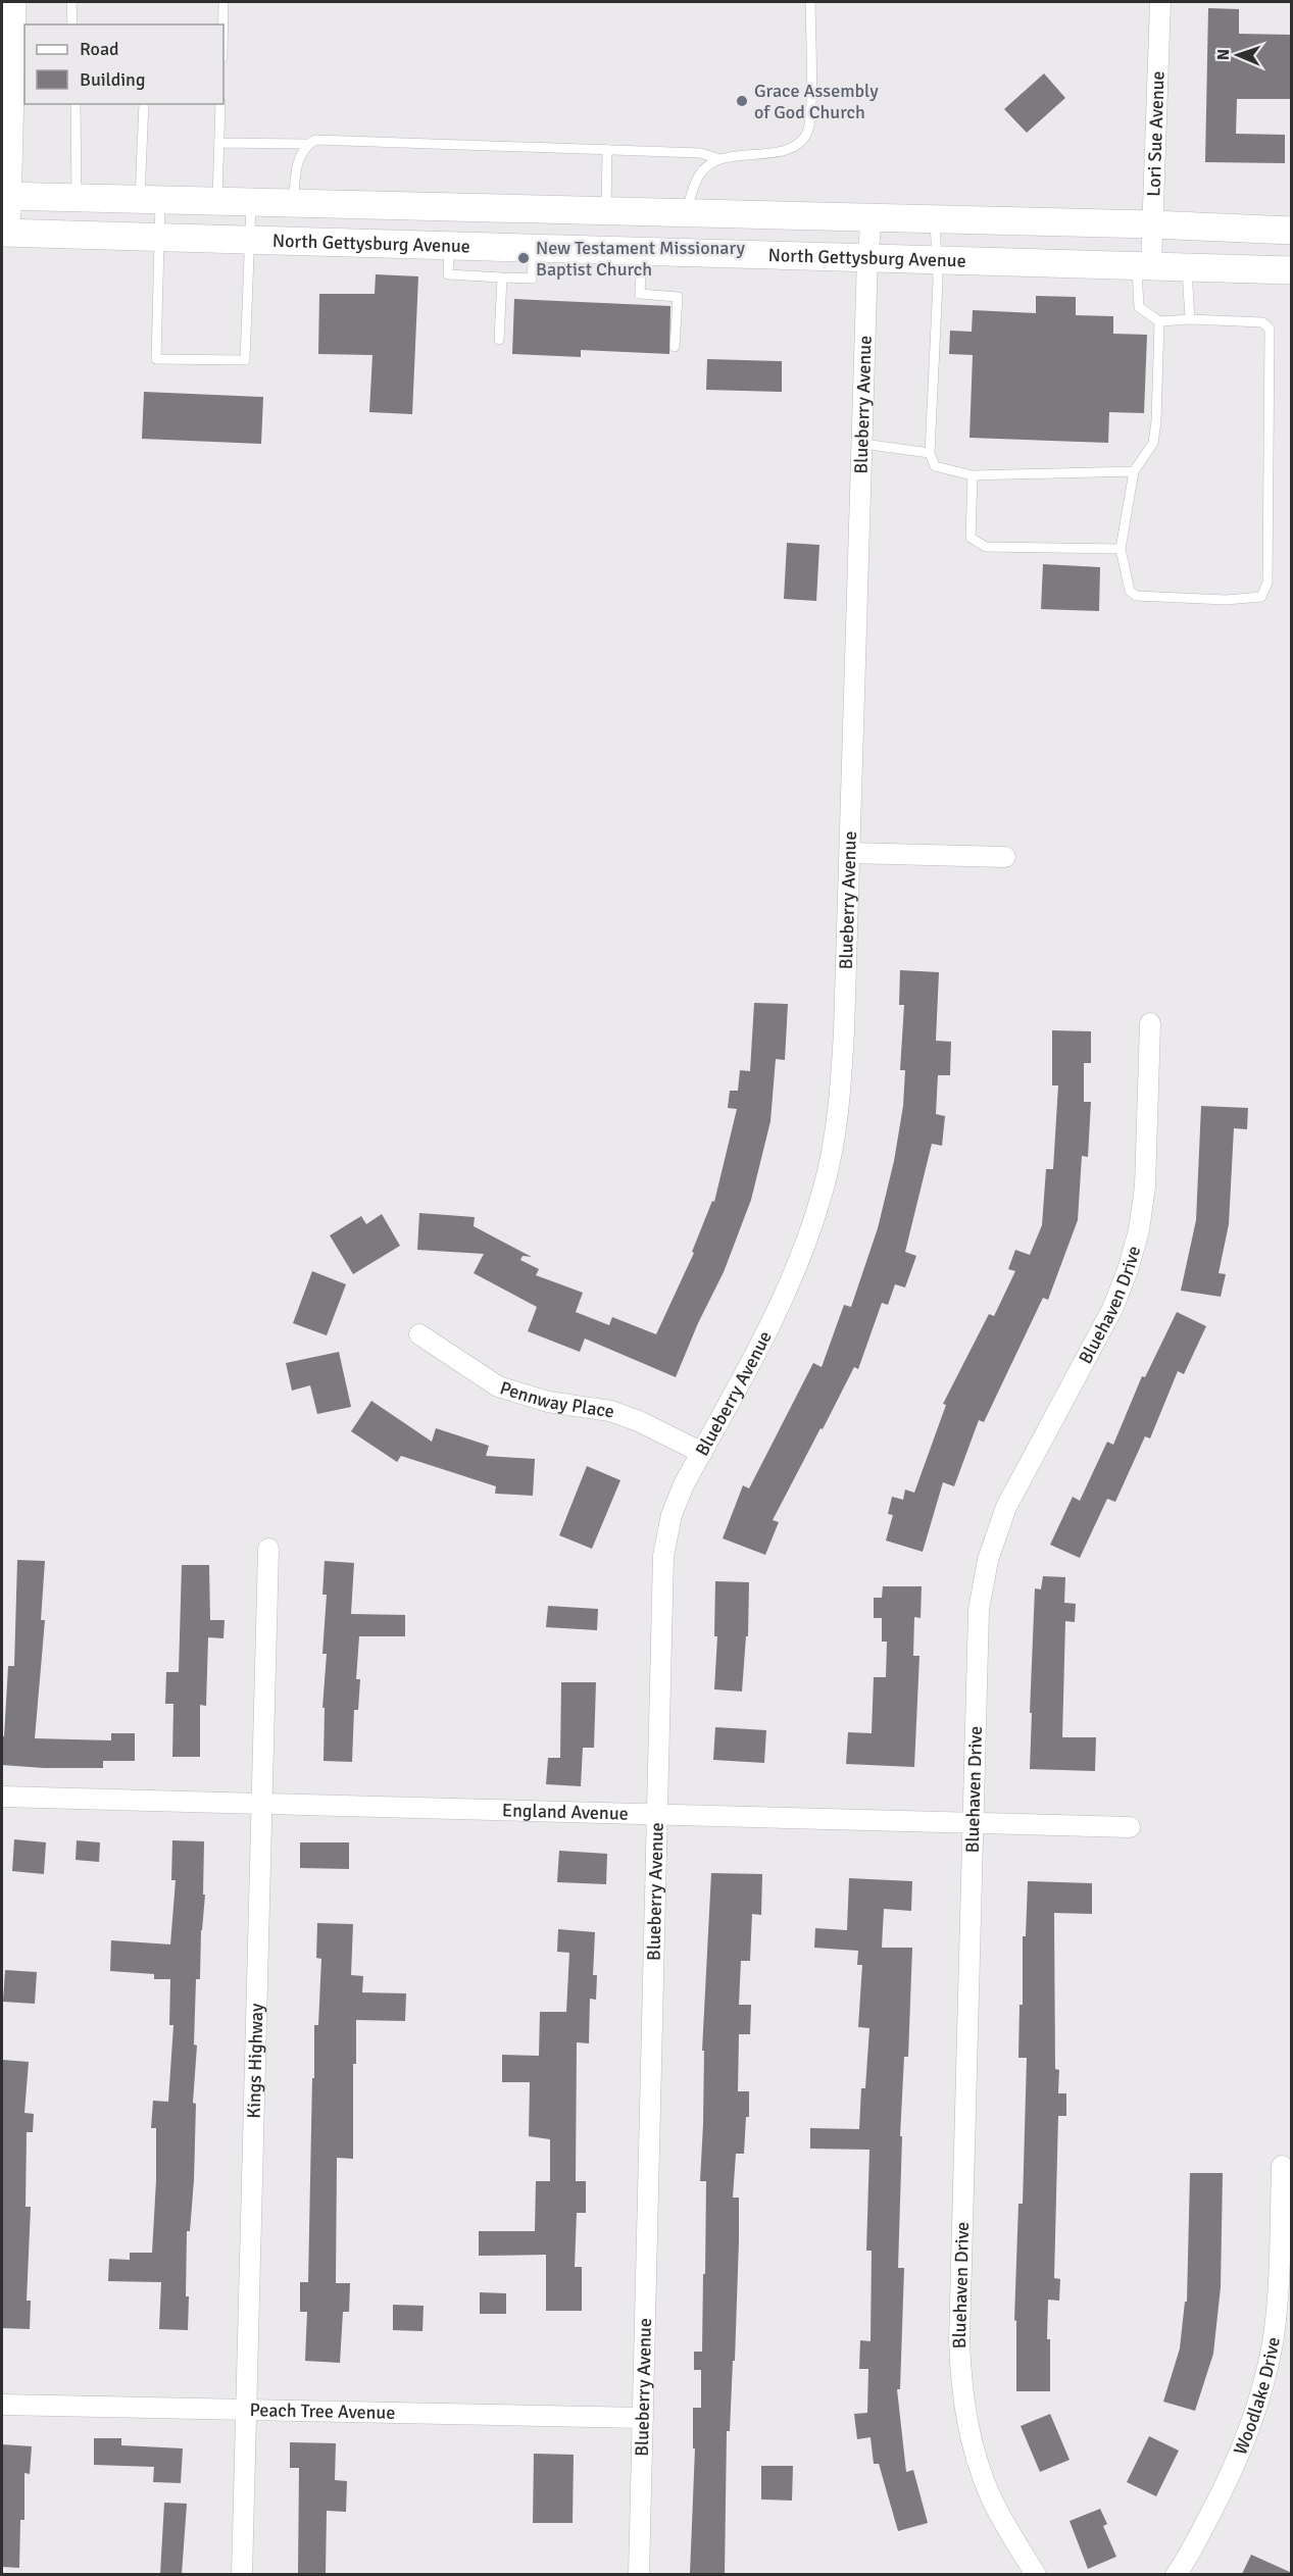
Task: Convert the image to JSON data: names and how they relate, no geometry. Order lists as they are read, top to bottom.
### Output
{
  "streets": {
    "main road": ["North Gettysburg Avenue"],
    "street": [
      "Lori Sue Avenue",
      "Blueberry Avenue",
      "Bluehaven Drive",
      "Pennway Place",
      "England Avenue",
      "Kings Highway",
      "Woodlake Drive",
      "Peach Tree Avenue"
    ]
  },
  "crossings": [
    ["Lori Sue Avenue", "North Gettysburg Avenue"],
    ["North Gettysburg Avenue", "Blueberry Avenue"],
    ["Blueberry Avenue", "Pennway Place"],
    ["Blueberry Avenue", "England Avenue"],
    ["Blueberry Avenue", "Peach Tree Avenue"],
    ["Bluehaven Drive", "England Avenue"],
    ["England Avenue", "Kings Highway"],
    ["Kings Highway", "Peach Tree Avenue"]
  ],
  "places": ["Grace Assembly of God Church", "New Testament Missionary Baptist Church"],
  "legend": ["Road", "Building"],
  "north": "left"
}
